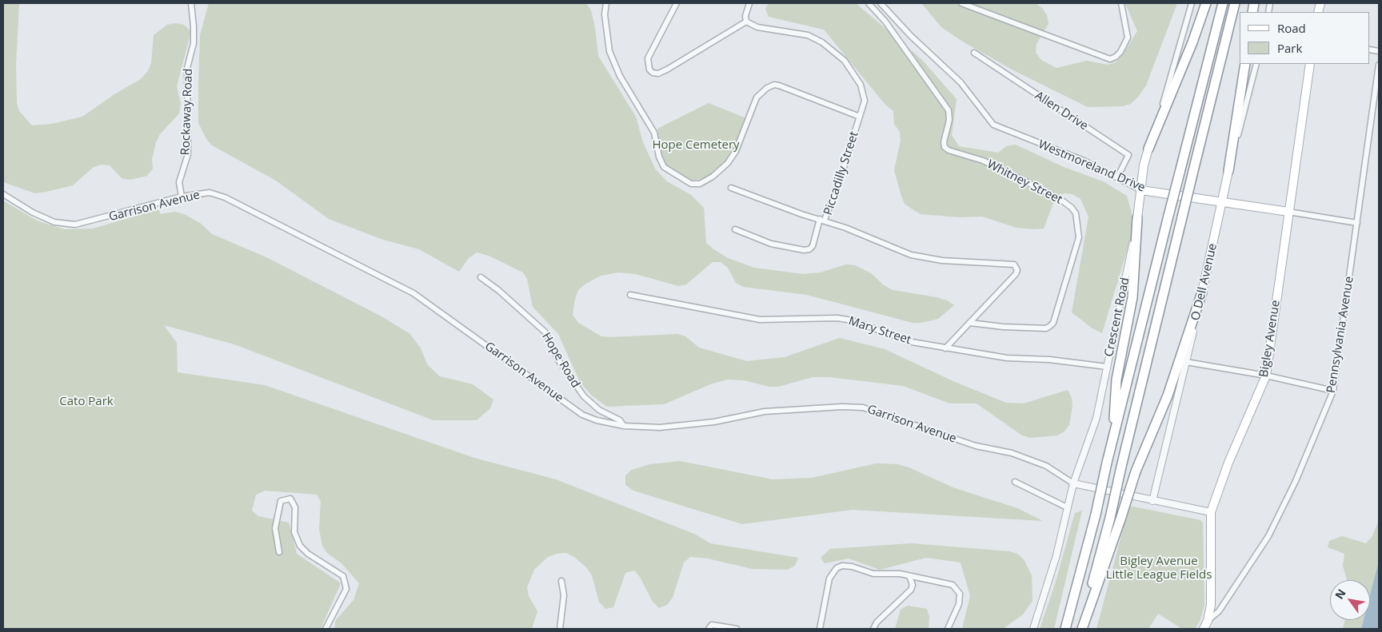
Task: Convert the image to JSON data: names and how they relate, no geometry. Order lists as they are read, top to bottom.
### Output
{
  "streets": {
    "main road": [
      "Westmoreland Drive",
      "O Dell Avenue",
      "Crescent Road",
      "Bigley Avenue"
    ],
    "street": [
      "Allen Drive",
      "Rockaway Road",
      "Piccadilly Street",
      "Whitney Street",
      "Garrison Avenue",
      "Mary Street",
      "Pennsylvania Avenue",
      "Hope Road"
    ]
  },
  "crossings": [
    ["Allen Drive", "Westmoreland Drive"],
    ["Rockaway Road", "Garrison Avenue"],
    ["Westmoreland Drive", "O Dell Avenue"],
    ["Westmoreland Drive", "Crescent Road"],
    ["Westmoreland Drive", "Pennsylvania Avenue"],
    ["Westmoreland Drive", "Bigley Avenue"],
    ["Piccadilly Street", "Whitney Street"],
    ["Piccadilly Street", "Mary Street"],
    ["Garrison Avenue", "Crescent Road"],
    ["Garrison Avenue", "Hope Road"],
    ["Crescent Road", "Mary Street"],
    ["Pennsylvania Avenue", "Bigley Avenue"]
  ],
  "parks": ["Hope Cemetery", "Cato Park", "Bigley Avenue Little League Fields"],
  "legend": ["Road", "Park"],
  "north": "top left"
}
